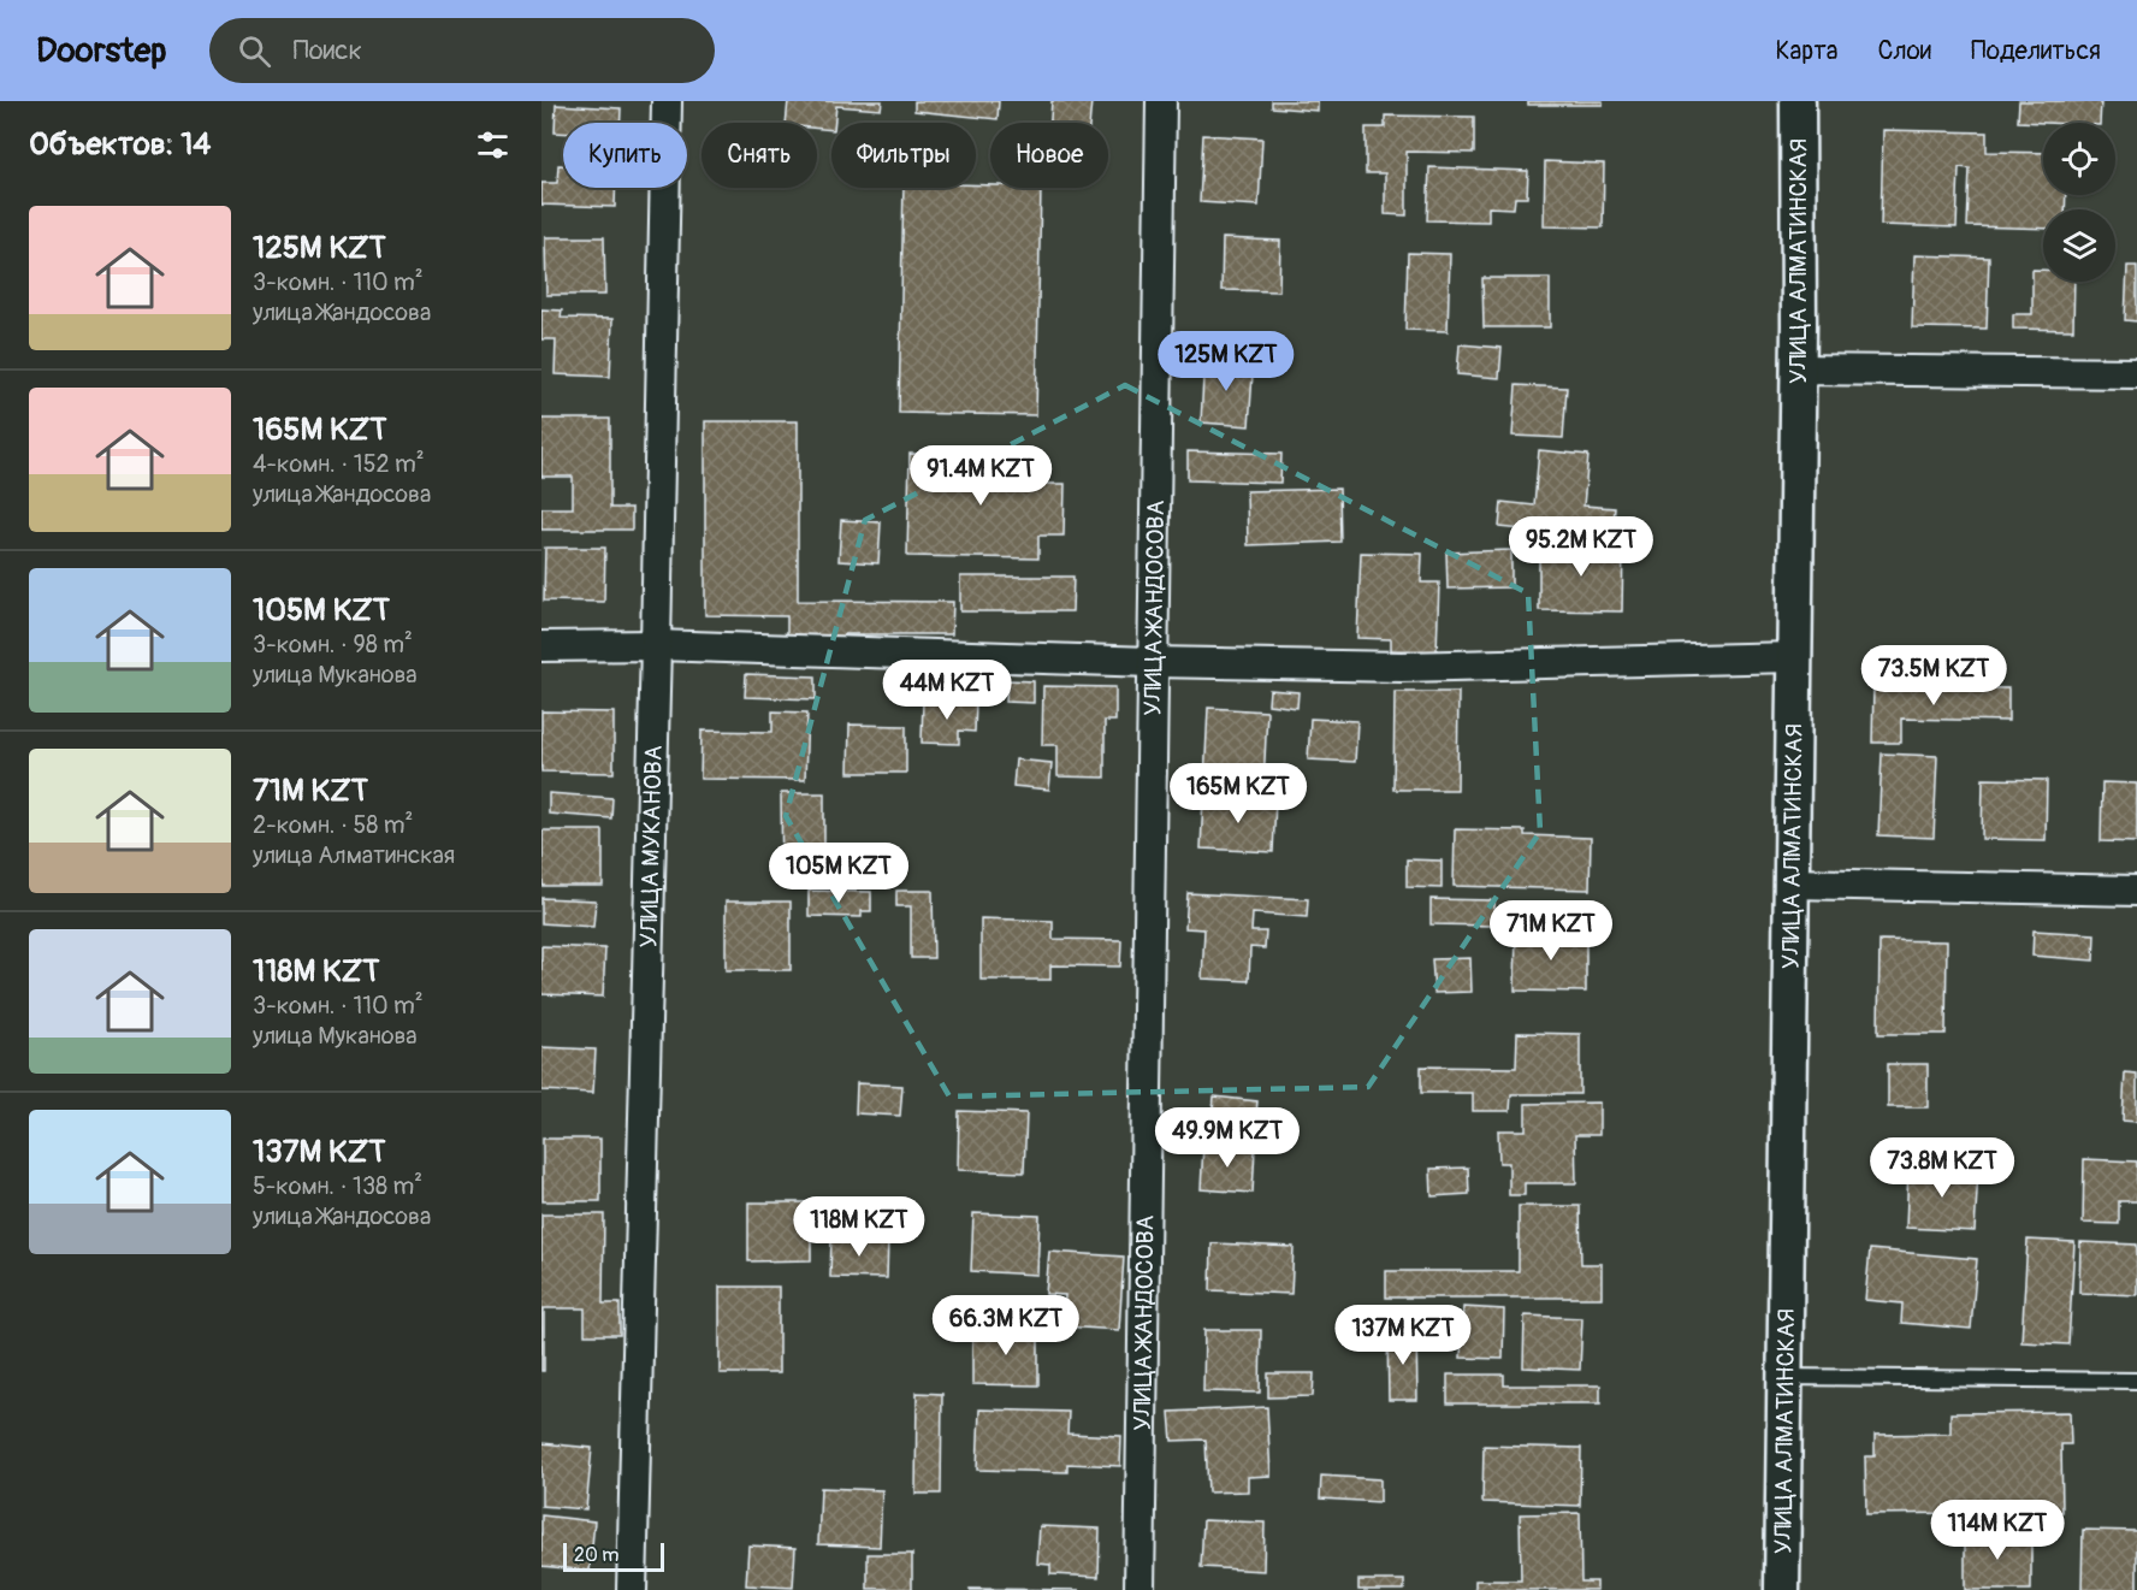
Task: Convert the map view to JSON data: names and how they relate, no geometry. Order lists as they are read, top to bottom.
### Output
{
  "streets": {
    "street": ["УЛИЦА АЛМАТИНСКАЯ", "УЛИЦА ЖАНДОСОВА", "УЛИЦА МУКАНОВА"]
  },
  "scale_bar": "20 m",
  "page": {
    "header": "Doorstep",
    "search": "Поиск",
    "nav": ["Карта", "Слои", "Поделиться"],
    "heading": "Объектов: 14",
    "chip": [
      "Купить",
      "Снять",
      "Фильтры",
      "Новое"
    ],
    "list": [
      {
        "name": "125M KZT",
        "note": "3-комн. · 110 m² · улица Жандосова"
      },
      {
        "name": "165M KZT",
        "note": "4-комн. · 152 m² · улица Жандосова"
      },
      {
        "name": "105M KZT",
        "note": "3-комн. · 98 m² · улица Муканова"
      },
      {
        "name": "71M KZT",
        "note": "2-комн. · 58 m² · улица Алматинская"
      },
      {
        "name": "118M KZT",
        "note": "3-комн. · 110 m² · улица Муканова"
      },
      {
        "name": "137M KZT",
        "note": "5-комн. · 138 m² · улица Жандосова"
      }
    ],
    "price": [
      "125M KZT",
      "91.4M KZT",
      "95.2M KZT",
      "73.5M KZT",
      "44M KZT",
      "165M KZT",
      "105M KZT",
      "71M KZT",
      "49.9M KZT",
      "73.8M KZT",
      "118M KZT",
      "66.3M KZT",
      "137M KZT",
      "114M KZT"
    ],
    "scale": "20 m"
  }
}
